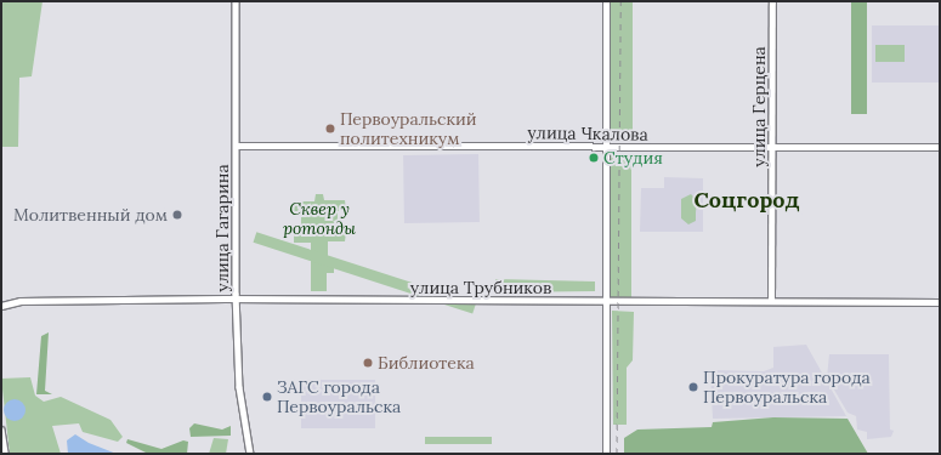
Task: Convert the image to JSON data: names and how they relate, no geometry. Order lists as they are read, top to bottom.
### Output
{
  "streets": {
    "street": [
      "улица Герцена",
      "улица Чкалова",
      "улица Гагарина",
      "улица Трубников"
    ]
  },
  "crossings": [
    ["улица Герцена", "улица Чкалова"],
    ["улица Герцена", "улица Трубников"],
    ["улица Чкалова", "улица Гагарина"],
    ["улица Гагарина", "улица Трубников"]
  ],
  "districts": ["Соцгород"],
  "parks": ["Сквер у ротонды"],
  "places": [
    "Первоуральский политехникум",
    "Студия",
    "Молитвенный дом",
    "Библиотека",
    "Прокуратура города Первоуральска",
    "ЗАГС города Первоуральска"
  ]
}
